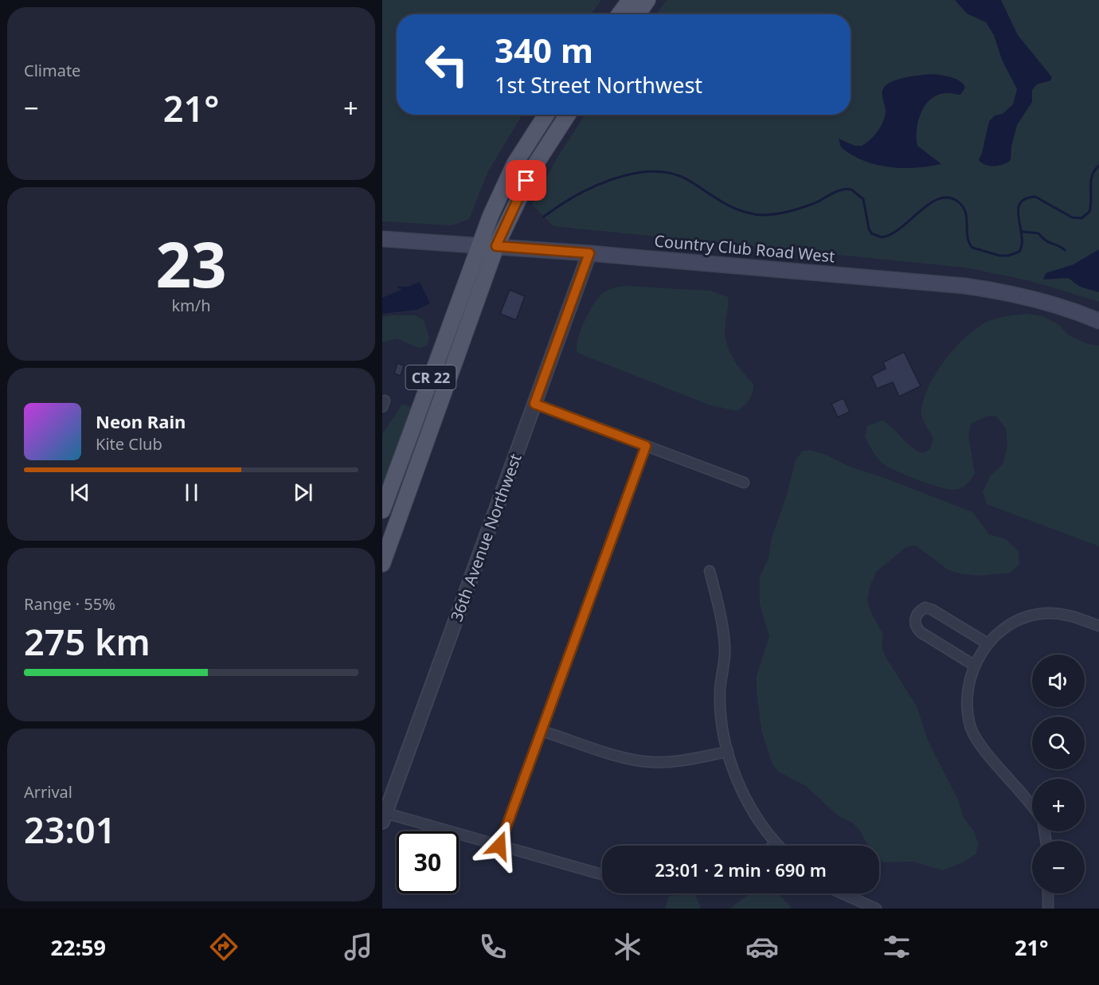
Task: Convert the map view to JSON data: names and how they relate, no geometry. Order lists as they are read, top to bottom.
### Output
{
  "streets": {
    "main road": ["Country Club Road West", "CR 22"],
    "street": ["36th Avenue Northwest"]
  },
  "crossings": [
    ["Country Club Road West", "CR 22"],
    ["Country Club Road West", "36th Avenue Northwest"]
  ],
  "page": {
    "tile": [
      "Climate",
      ["23", "km/h"],
      ["Range · 55%", "275 km"],
      ["Arrival", "23:01"]
    ],
    "turn": ["340 m", "1st Street Northwest"],
    "heat": ["−", "21°", "+"],
    "song": ["Neon Rain", "Kite Club"],
    "map_buttons": ["+", "−"],
    "limit": "30",
    "trip": "23:01 · 2 min · 690 m",
    "tabs": ["22:59", "21°"]
  }
}
